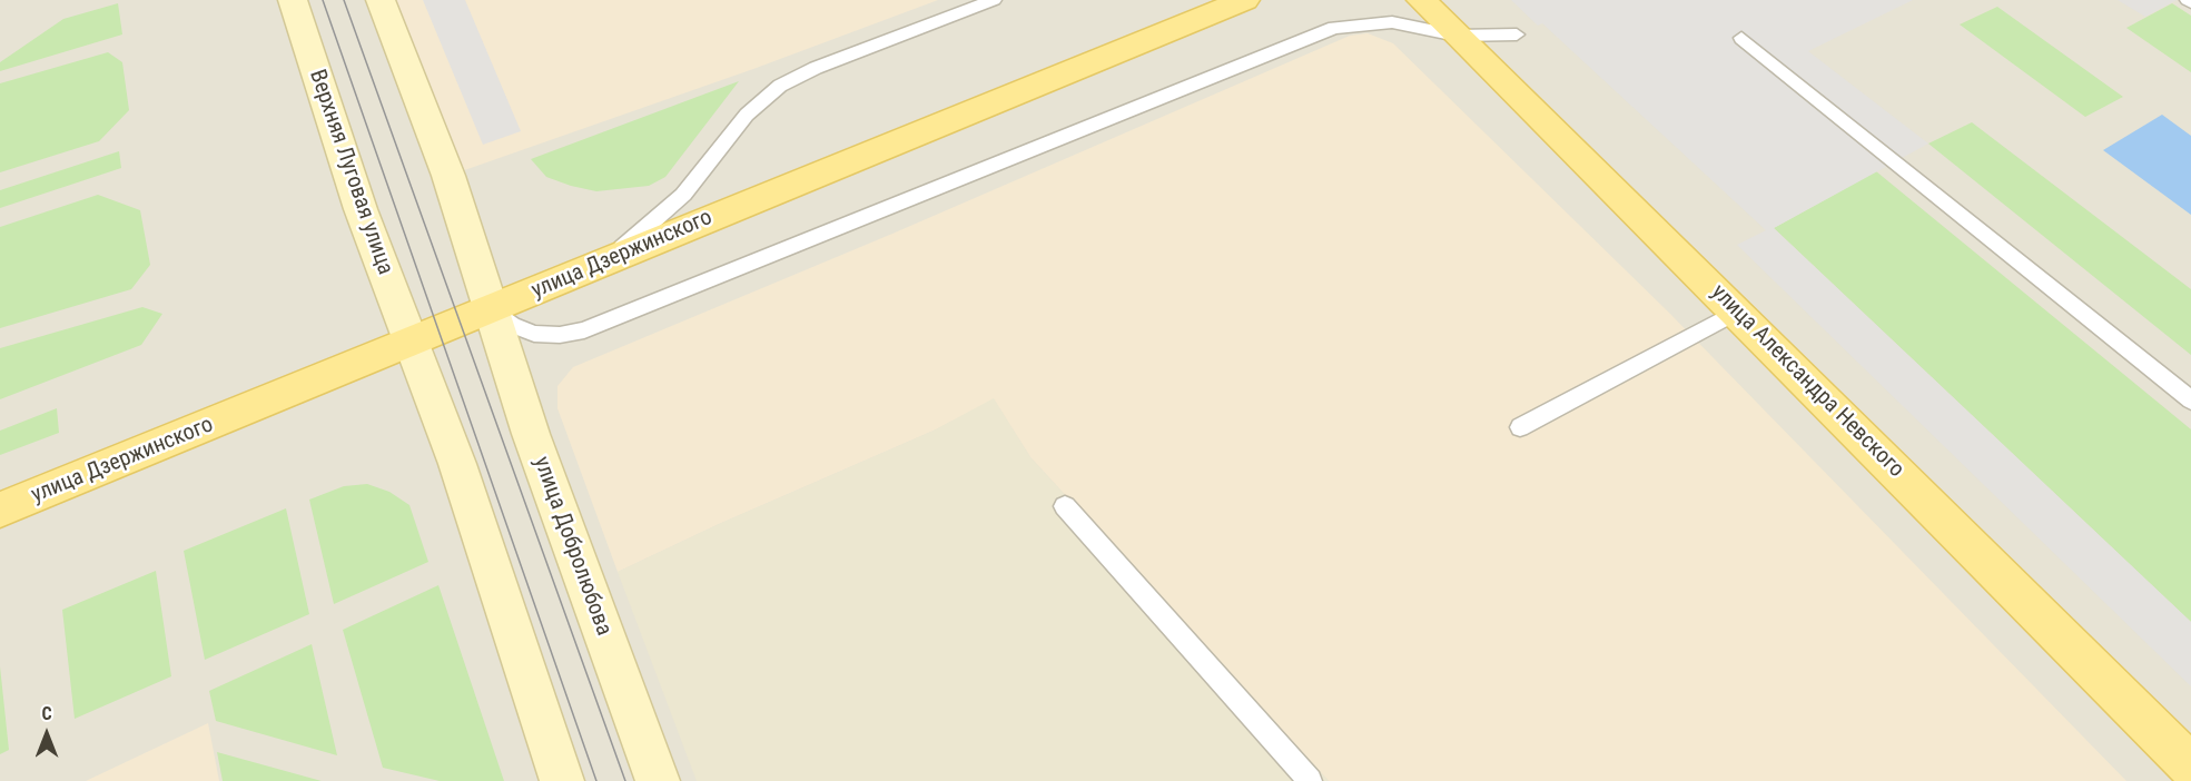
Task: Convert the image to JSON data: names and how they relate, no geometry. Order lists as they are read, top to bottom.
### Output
{
  "streets": {
    "main road": [
      "Верхняя Луговая улица",
      "улица Дзержинского",
      "улица Александра Невского",
      "улица Добролюбова"
    ]
  },
  "crossings": [
    ["Верхняя Луговая улица", "улица Дзержинского"],
    ["улица Дзержинского", "улица Добролюбова"]
  ],
  "north": "top"
}
